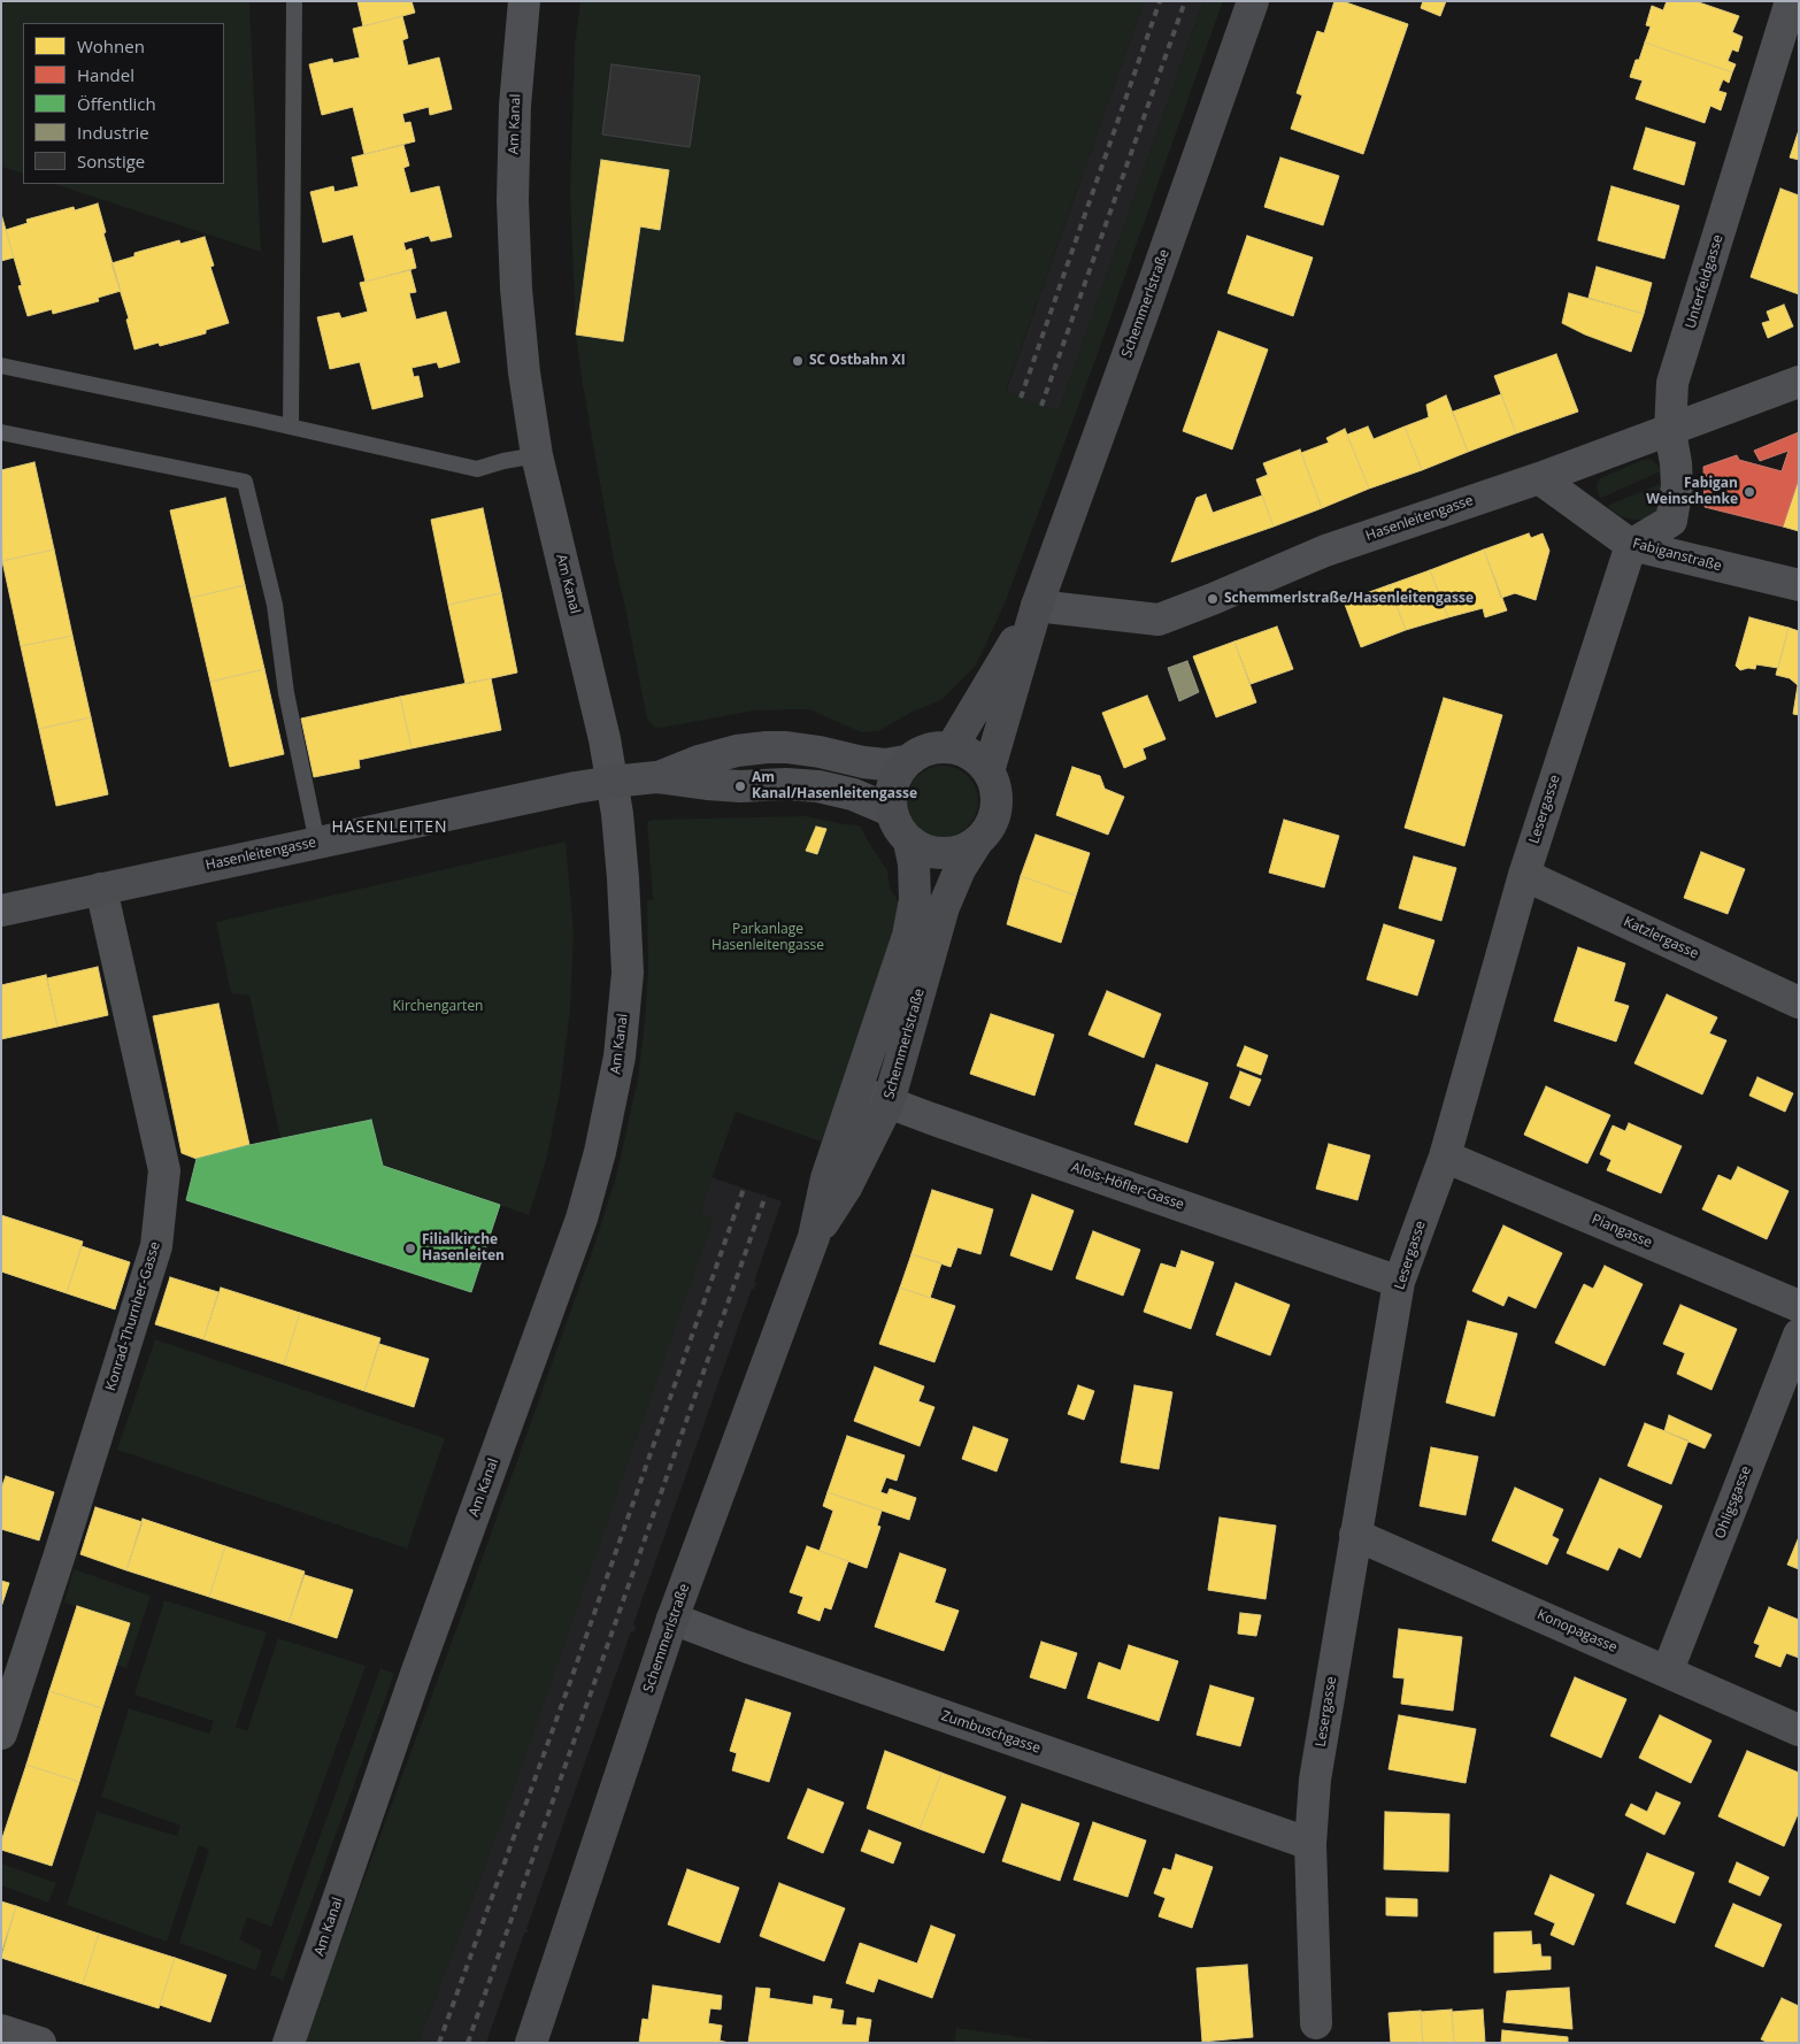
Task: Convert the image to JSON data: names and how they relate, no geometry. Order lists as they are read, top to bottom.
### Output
{
  "streets": {
    "main road": ["Schemmerlstraße"],
    "street": [
      "Am Kanal",
      "Unterfeldgasse",
      "Hasenleitengasse",
      "Fabiganstraße",
      "Lesergasse",
      "Katzlergasse",
      "Alois-Höfler-Gasse",
      "Piangasse",
      "Konrad-Thurnher-Gasse",
      "Ohligsgasse",
      "Konopagasse",
      "Zumbuschgasse"
    ]
  },
  "crossings": [
    ["Am Kanal", "Hasenleitengasse"],
    ["Unterfeldgasse", "Hasenleitengasse"],
    ["Unterfeldgasse", "Fabiganstraße"],
    ["Unterfeldgasse", "Lesergasse"],
    ["Schemmerlstraße", "Hasenleitengasse"],
    ["Schemmerlstraße", "Alois-Höfler-Gasse"],
    ["Schemmerlstraße", "Zumbuschgasse"],
    ["Hasenleitengasse", "Fabiganstraße"],
    ["Hasenleitengasse", "Konrad-Thurnher-Gasse"],
    ["Fabiganstraße", "Lesergasse"],
    ["Lesergasse", "Katzlergasse"],
    ["Lesergasse", "Alois-Höfler-Gasse"],
    ["Lesergasse", "Piangasse"],
    ["Lesergasse", "Konopagasse"],
    ["Lesergasse", "Zumbuschgasse"],
    ["Ohligsgasse", "Konopagasse"]
  ],
  "districts": ["HASENLEITEN"],
  "parks": ["Parkanlage Hasenleitengasse", "Kirchengarten"],
  "places": [
    "SC Ostbahn XI",
    "Fabigan Weinschenke",
    "Schemmerlstraße/Hasenleitengasse",
    "Am Kanal/Hasenleitengasse",
    "Filialkirche Hasenleiten"
  ],
  "legend": [
    "Wohnen",
    "Handel",
    "Öffentlich",
    "Industrie",
    "Sonstige"
  ]
}
